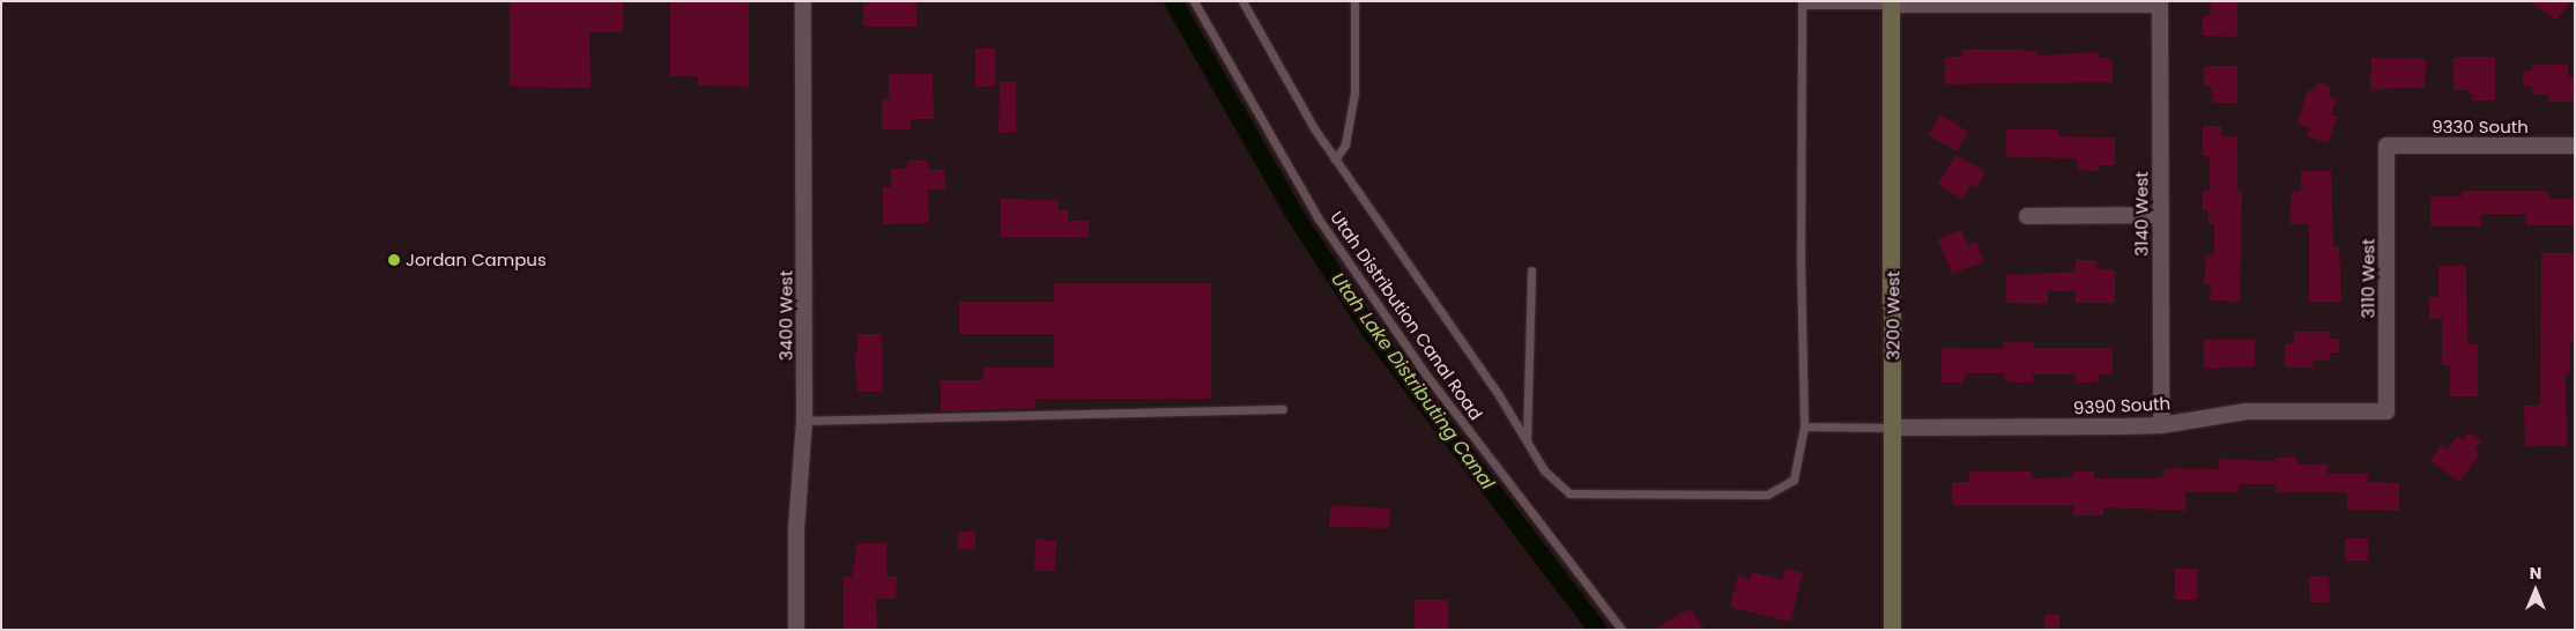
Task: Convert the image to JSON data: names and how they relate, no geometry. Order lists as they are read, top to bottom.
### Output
{
  "streets": {
    "street": [
      "9330 South",
      "3140 West",
      "3110 West",
      "3400 West",
      "3200 West",
      "9390 South"
    ],
    "lane": ["Utah Distribution Canal Road"]
  },
  "crossings": [
    ["9330 South", "3110 West"],
    ["3140 West", "9390 South"],
    ["3110 West", "9390 South"],
    ["3200 West", "9390 South"]
  ],
  "water": ["Utah Lake Distributing Canal"],
  "places": ["Jordan Campus"],
  "north": "top"
}
